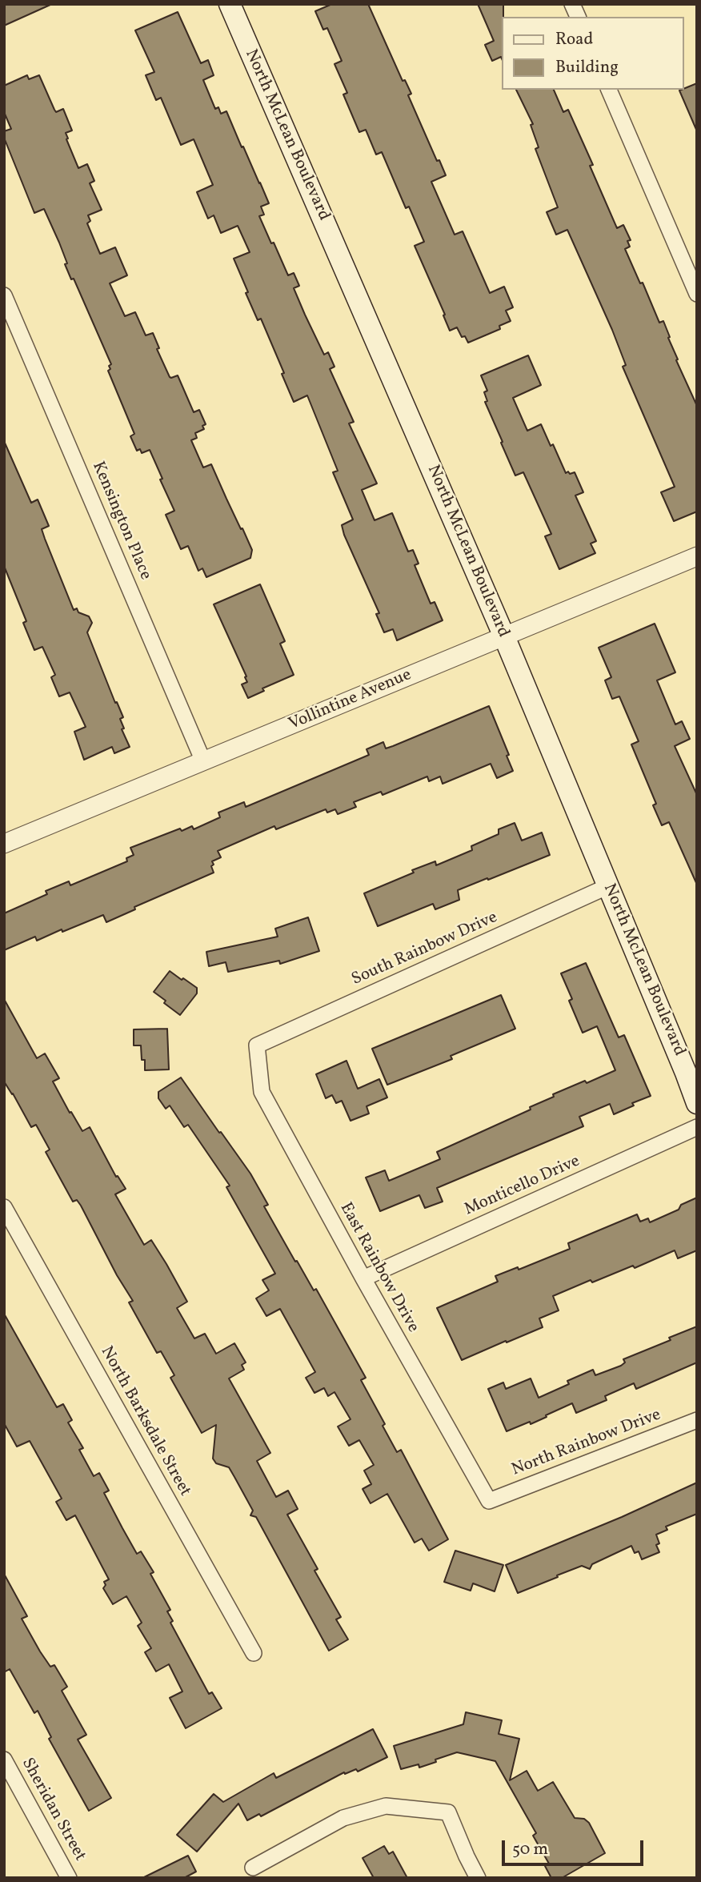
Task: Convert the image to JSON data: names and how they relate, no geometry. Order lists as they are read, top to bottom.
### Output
{
  "streets": {
    "main road": ["North McLean Boulevard"],
    "street": [
      "Kensington Place",
      "Vollintine Avenue",
      "South Rainbow Drive",
      "Monticello Drive",
      "East Rainbow Drive",
      "North Barksdale Street",
      "North Rainbow Drive",
      "Sheridan Street"
    ]
  },
  "crossings": [
    ["North McLean Boulevard", "Vollintine Avenue"],
    ["North McLean Boulevard", "South Rainbow Drive"],
    ["Kensington Place", "Vollintine Avenue"],
    ["South Rainbow Drive", "East Rainbow Drive"],
    ["Monticello Drive", "East Rainbow Drive"],
    ["East Rainbow Drive", "North Rainbow Drive"]
  ],
  "legend": ["Road", "Building"],
  "scale_bar": "50 m"
}
